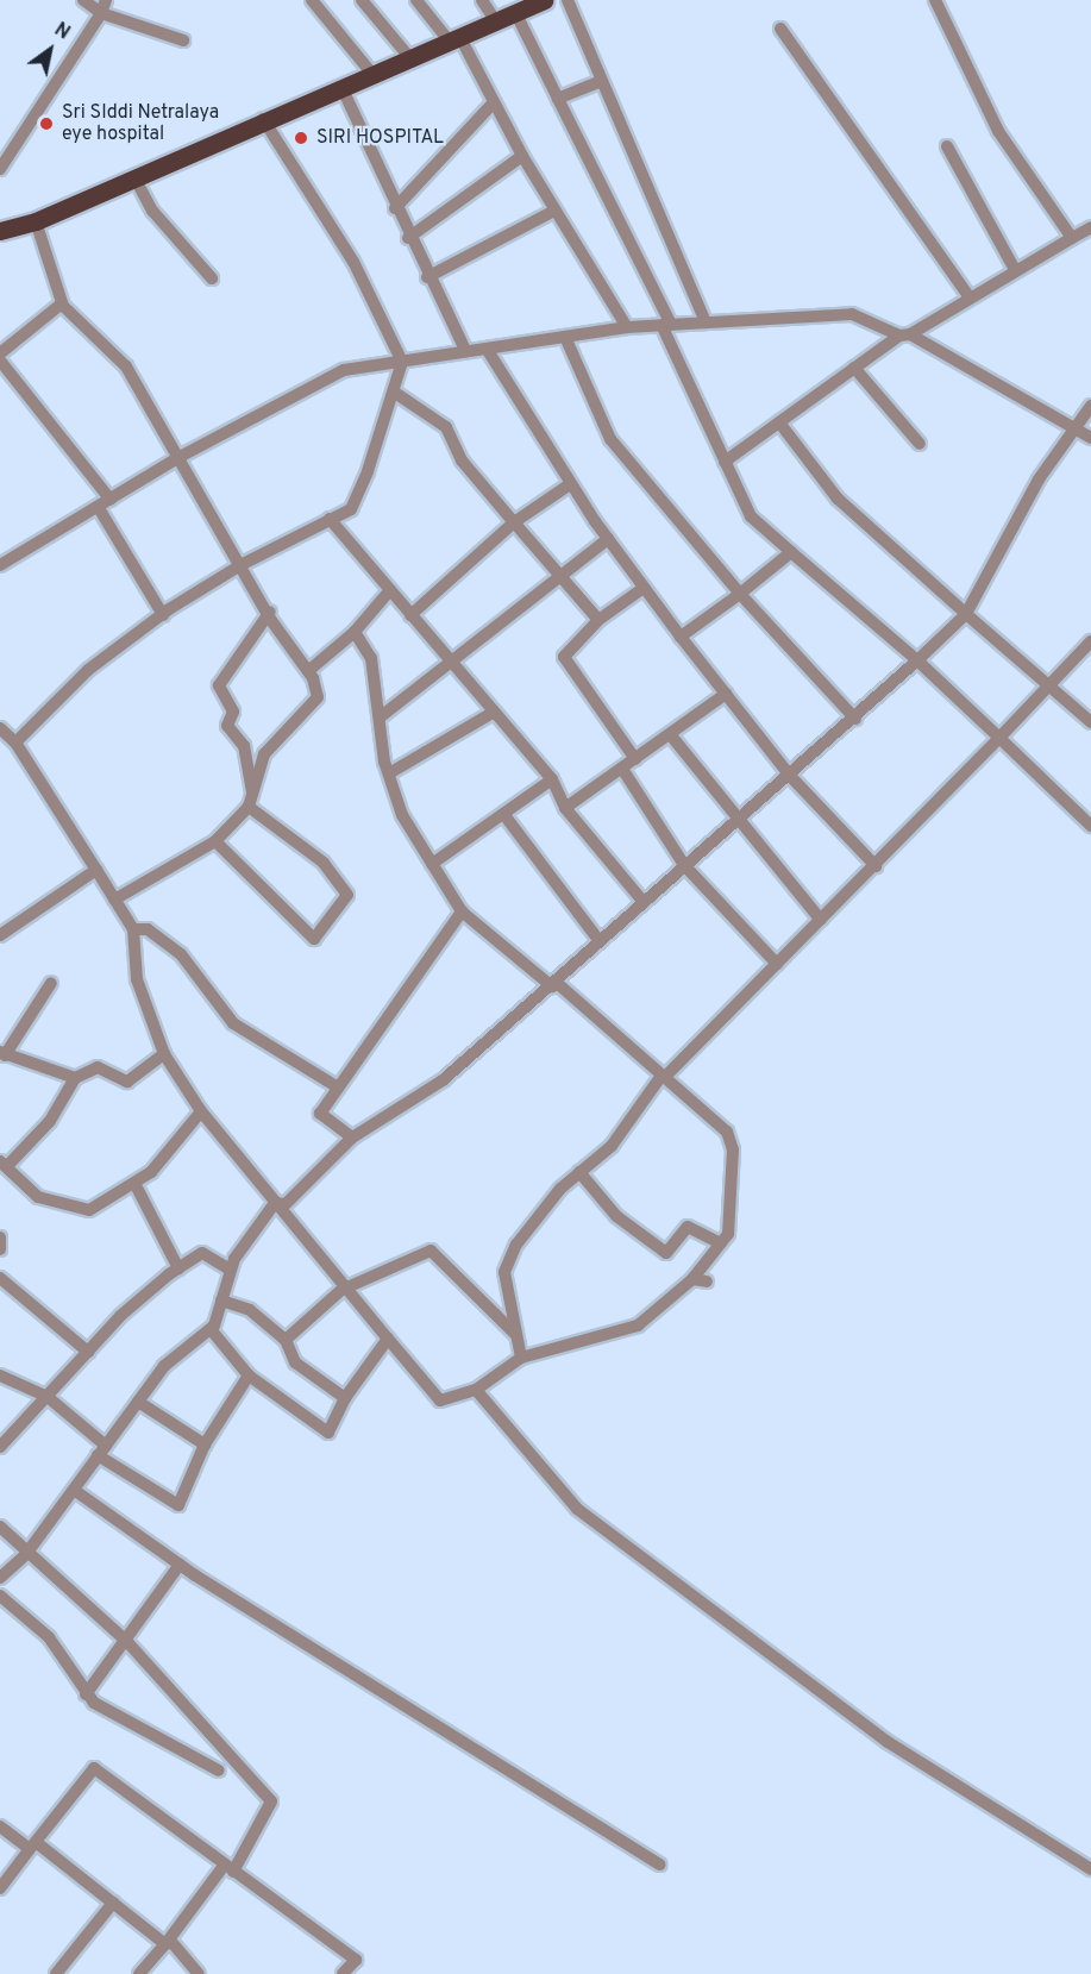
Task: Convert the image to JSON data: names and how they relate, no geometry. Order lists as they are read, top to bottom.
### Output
{
  "places": ["Sri SIddi Netralaya eye hospital", "SIRI HOSPITAL"],
  "north": "top right"
}
